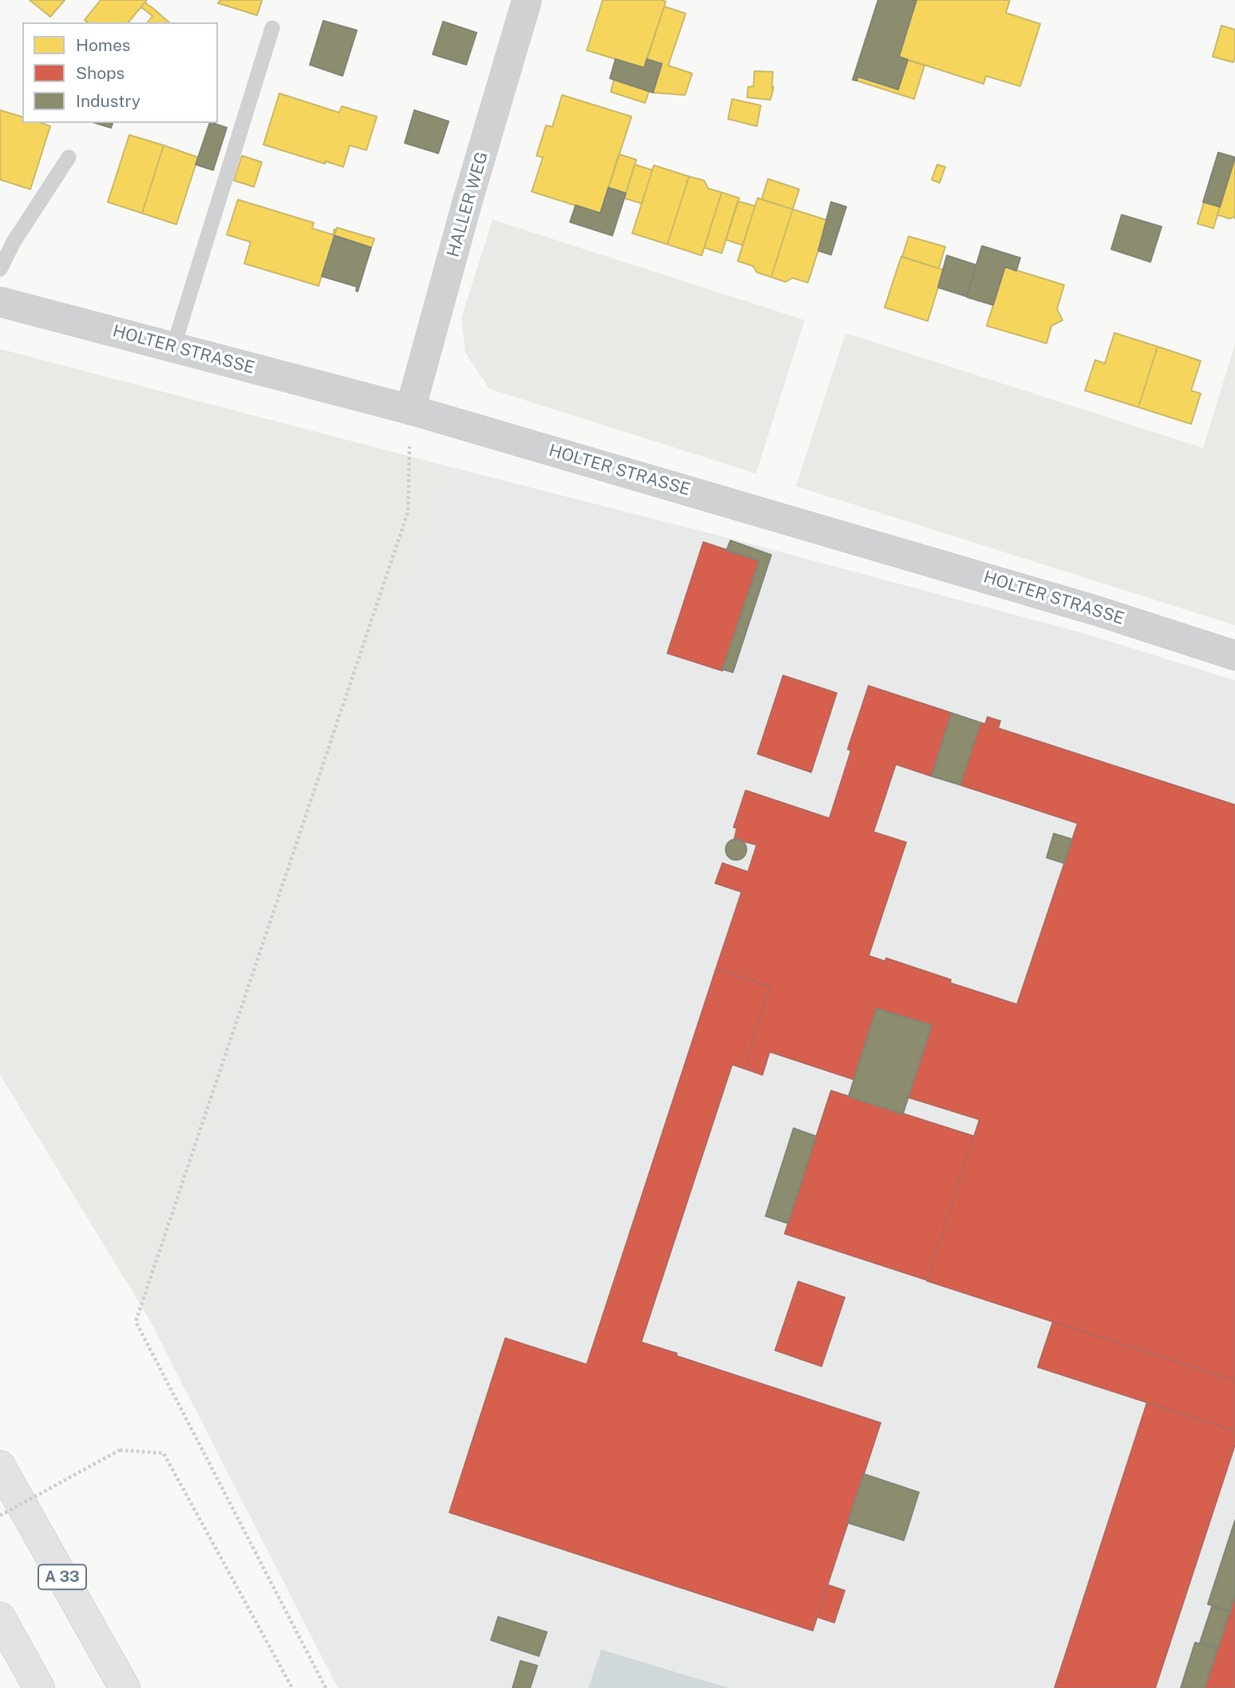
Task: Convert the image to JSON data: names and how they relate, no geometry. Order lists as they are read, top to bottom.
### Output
{
  "streets": {
    "highway": ["A 33"],
    "street": ["HALLER WEG", "HOLTER STRASSE"]
  },
  "crossings": [
    ["HALLER WEG", "HOLTER STRASSE"]
  ],
  "legend": ["Homes", "Shops", "Industry"]
}
